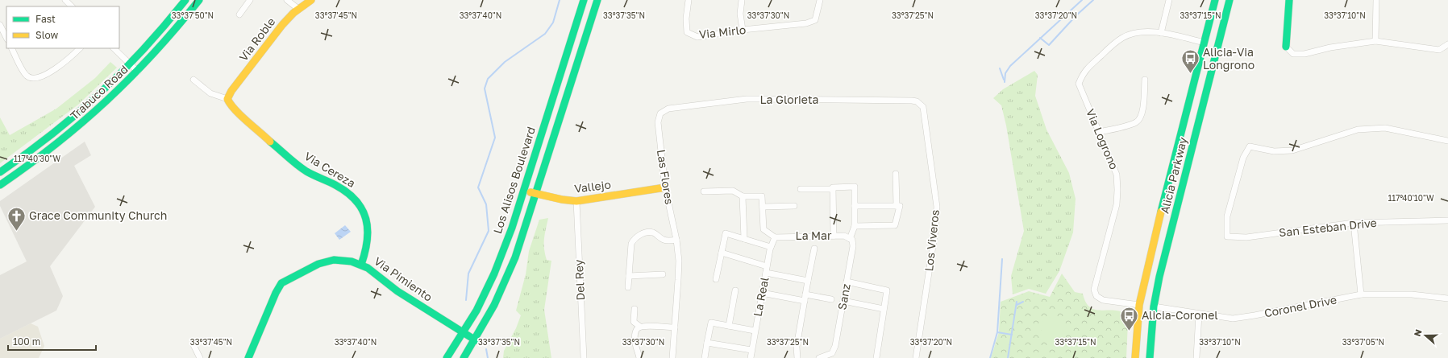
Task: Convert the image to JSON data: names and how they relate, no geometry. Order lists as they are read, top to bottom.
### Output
{
  "streets": {
    "main road": [
      "Via Roble",
      "Trabuco Road",
      "Via Cereza",
      "Alicia Parkway",
      "Los Alisos Boulevard",
      "Vallejo",
      "Via Pimiento"
    ],
    "street": [
      "Via Mirlo",
      "La Glorieta",
      "Via Logrono",
      "Las Flores",
      "San Esteban Drive",
      "La Mar",
      "Los Viveros",
      "Del Rey",
      "La Real",
      "Sanz",
      "Coronel Drive"
    ]
  },
  "crossings": [
    ["Via Roble", "Via Cereza"],
    ["La Glorieta", "Las Flores"],
    ["La Glorieta", "Los Viveros"],
    ["Via Logrono", "Alicia Parkway"],
    ["Via Cereza", "Via Pimiento"],
    ["Alicia Parkway", "Coronel Drive"],
    ["Las Flores", "Vallejo"],
    ["Los Alisos Boulevard", "Vallejo"],
    ["Los Alisos Boulevard", "Via Pimiento"],
    ["Vallejo", "Del Rey"],
    ["La Mar", "La Real"],
    ["La Mar", "Sanz"]
  ],
  "places": {
    "bus stop": ["Alicia-Via Longrono", "Alicia-Coronel"],
    "church": ["Grace Community Church"]
  },
  "legend": ["Fast", "Slow"],
  "scale_bar": "100 m",
  "north": "left",
  "coordinates": [
    "33°37'50\"N",
    "33°37'45\"N",
    "33°37'40\"N",
    "33°37'35\"N",
    "33°37'30\"N",
    "33°37'25\"N",
    "33°37'20\"N",
    "33°37'15\"N",
    "33°37'10\"N",
    "117°40'30\"W",
    "117°40'10\"W",
    "33°37'05\"N"
  ]
}
